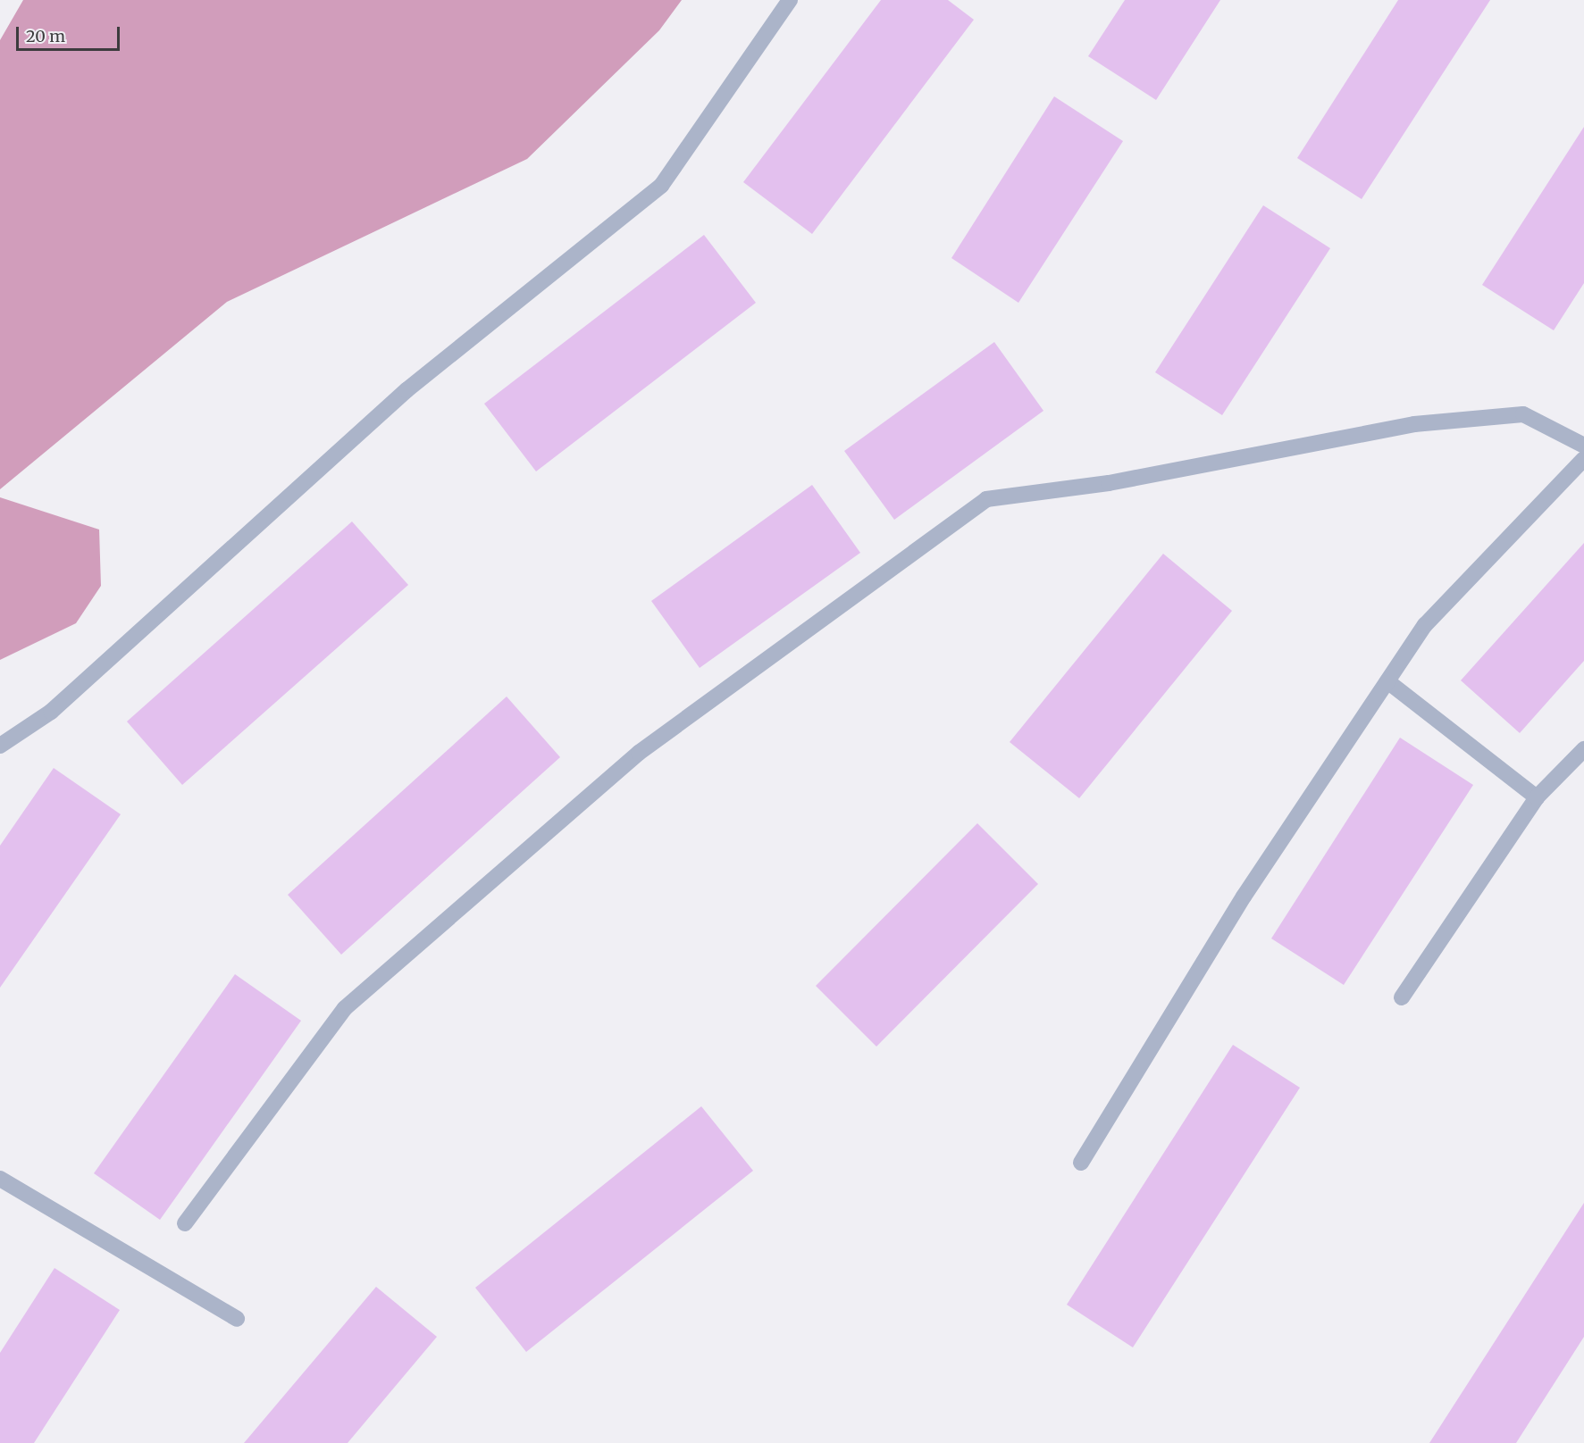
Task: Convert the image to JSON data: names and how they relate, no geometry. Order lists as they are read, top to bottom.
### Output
{
  "scale_bar": "20 m"
}
